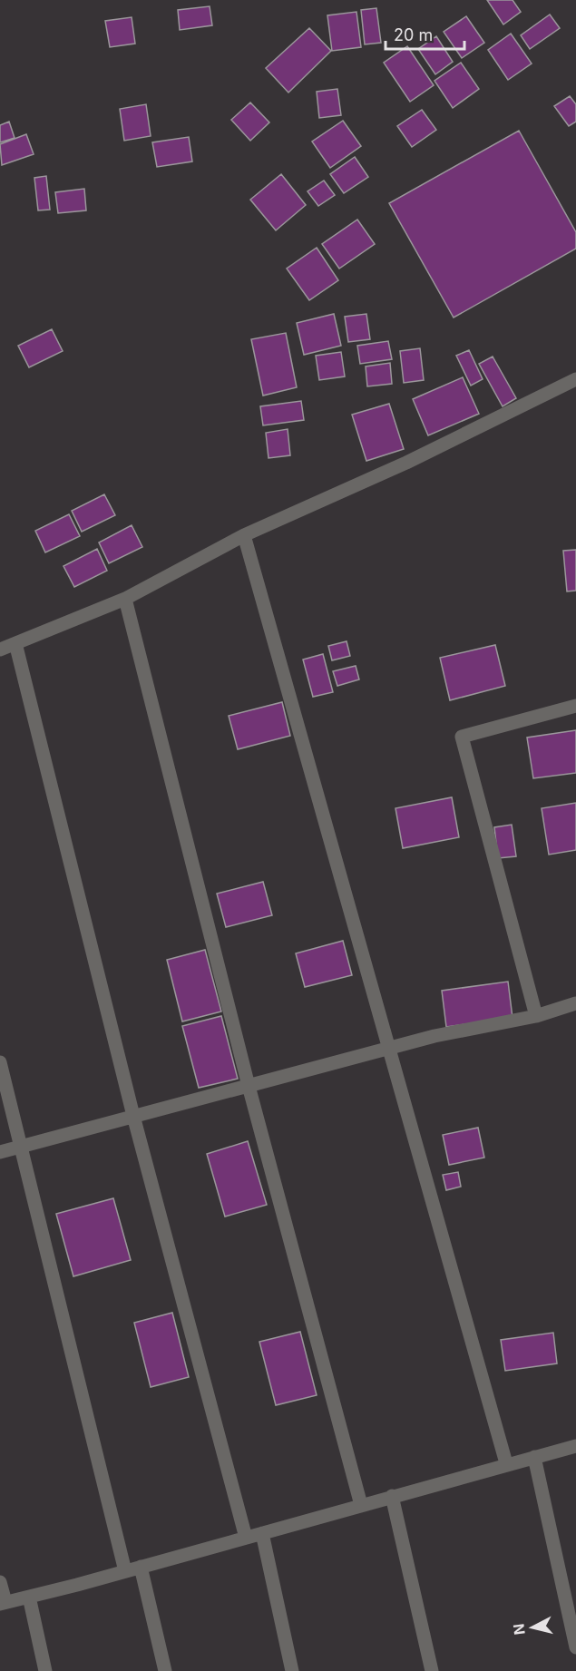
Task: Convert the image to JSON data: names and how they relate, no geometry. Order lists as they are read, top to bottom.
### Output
{
  "scale_bar": "20 m",
  "north": "left"
}
